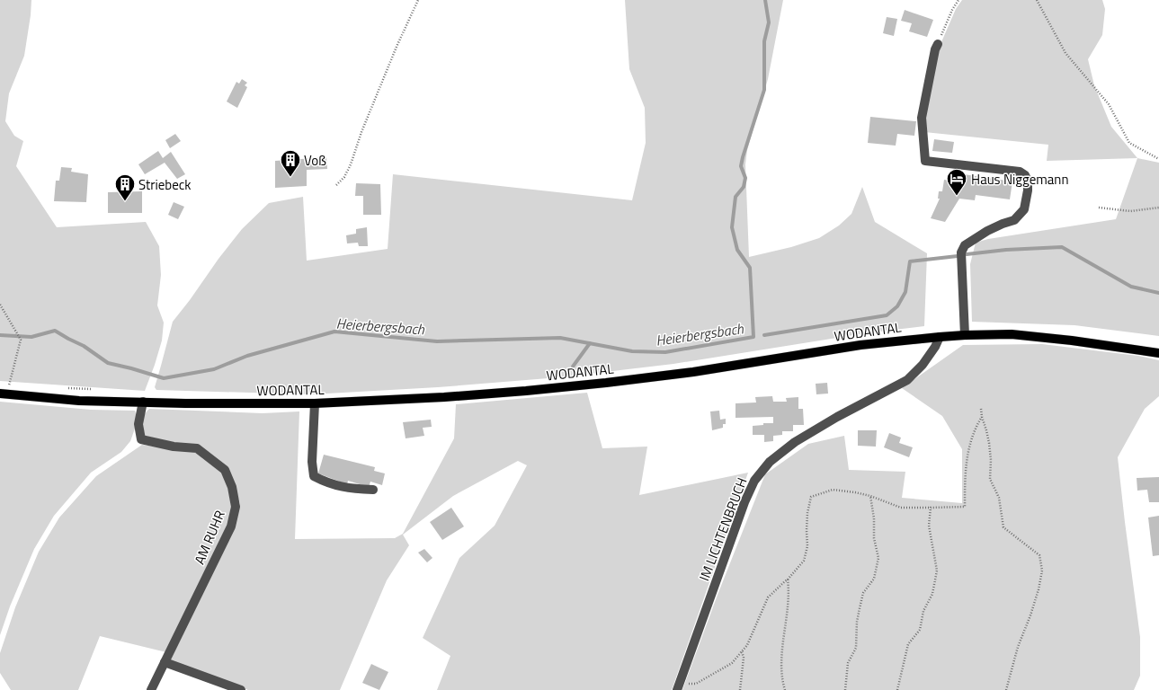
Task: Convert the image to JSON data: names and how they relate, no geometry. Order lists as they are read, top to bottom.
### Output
{
  "streets": {
    "main road": ["WODANTAL"],
    "street": ["IM LICHTENBRUCH", "AM RUHR"]
  },
  "crossings": [
    ["WODANTAL", "IM LICHTENBRUCH"],
    ["WODANTAL", "AM RUHR"]
  ],
  "water": ["Heierbergsbach"],
  "places": {
    "building": ["Voß", "Striebeck"],
    "hotel": ["Haus Niggemann"]
  }
}
